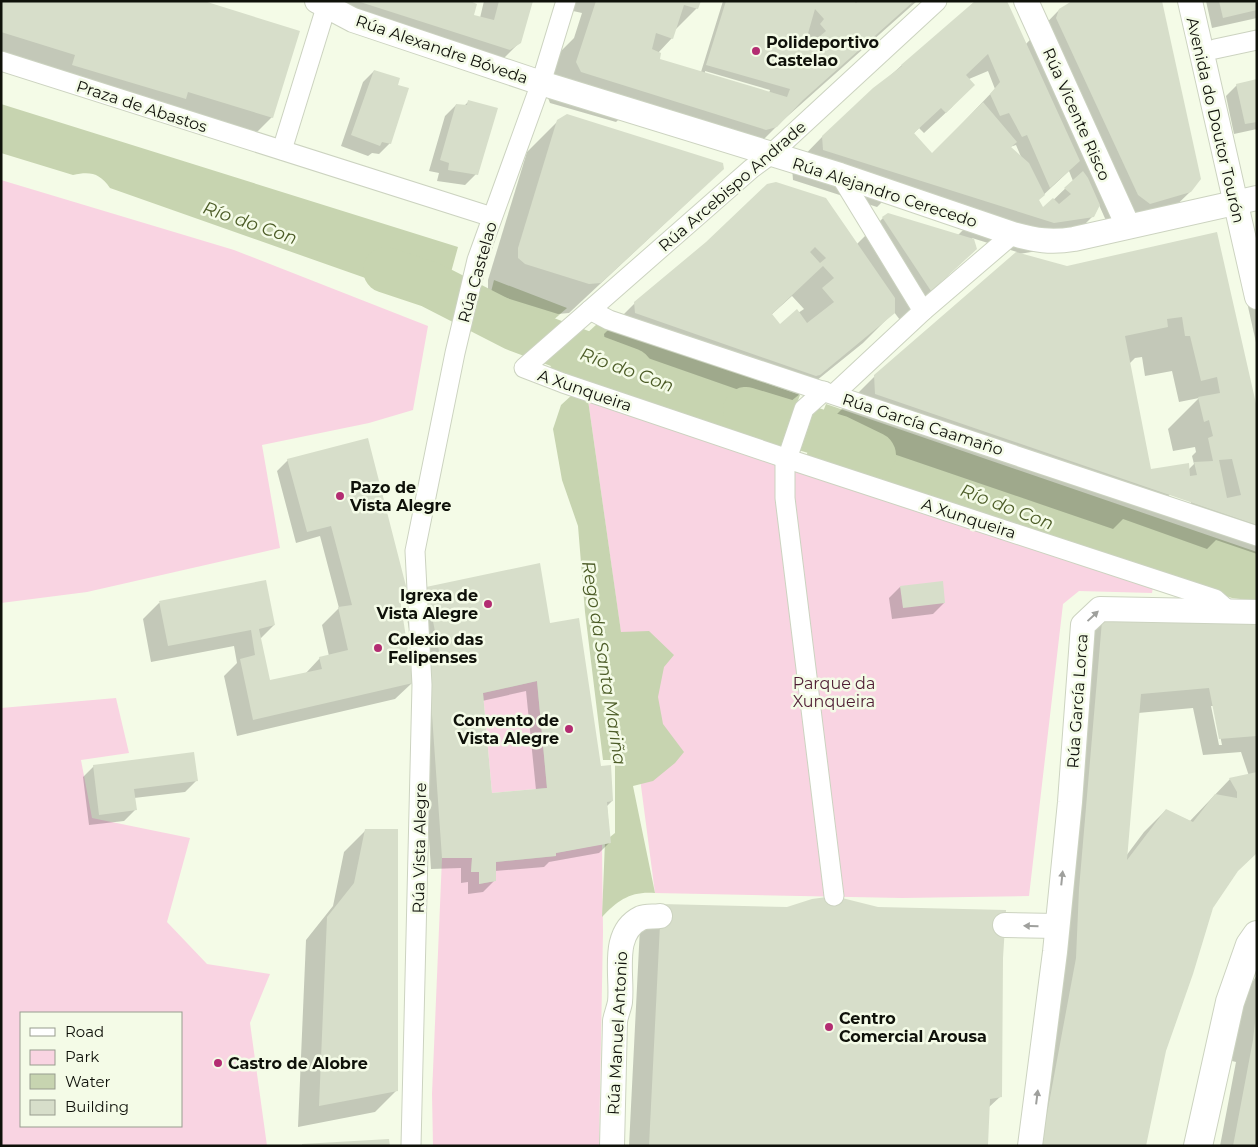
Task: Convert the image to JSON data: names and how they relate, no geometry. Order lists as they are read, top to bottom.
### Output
{
  "streets": {
    "street": [
      "Rúa Alexandre Bóveda",
      "Praza de Abastos",
      "Rúa Vicente Risco",
      "Avenida do Doutor Tourón",
      "Rúa Arcebispo Andrade",
      "Rúa Alejandro Cerecedo",
      "Rúa Castelao",
      "A Xunqueira",
      "Rúa García Caamaño",
      "Rúa García Lorca",
      "Rúa Vista Alegre",
      "Rúa Manuel Antonio"
    ]
  },
  "crossings": [
    ["Rúa Alexandre Bóveda", "Rúa Alejandro Cerecedo"],
    ["Rúa Alexandre Bóveda", "Rúa Castelao"],
    ["Praza de Abastos", "Rúa Castelao"],
    ["Rúa Vicente Risco", "Rúa Alejandro Cerecedo"],
    ["Avenida do Doutor Tourón", "Rúa Alejandro Cerecedo"],
    ["Rúa Arcebispo Andrade", "Rúa Alejandro Cerecedo"],
    ["Rúa Arcebispo Andrade", "A Xunqueira"],
    ["Rúa Arcebispo Andrade", "Rúa García Caamaño"],
    ["Rúa Alejandro Cerecedo", "Rúa Castelao"],
    ["Rúa Castelao", "Rúa Vista Alegre"],
    ["A Xunqueira", "Rúa García Lorca"]
  ],
  "one_way": ["Rúa García Lorca"],
  "water": ["Río do Con", "Rego da Santa Mariña"],
  "parks": ["Parque da Xunqueira"],
  "places": [
    "Polideportivo Castelao",
    "Pazo de Vista Alegre",
    "Igrexa de Vista Alegre",
    "Colexio das Felipenses",
    "Convento de Vista Alegre",
    "Centro Comercial Arousa",
    "Castro de Alobre"
  ],
  "legend": [
    "Road",
    "Park",
    "Water",
    "Building"
  ]
}
